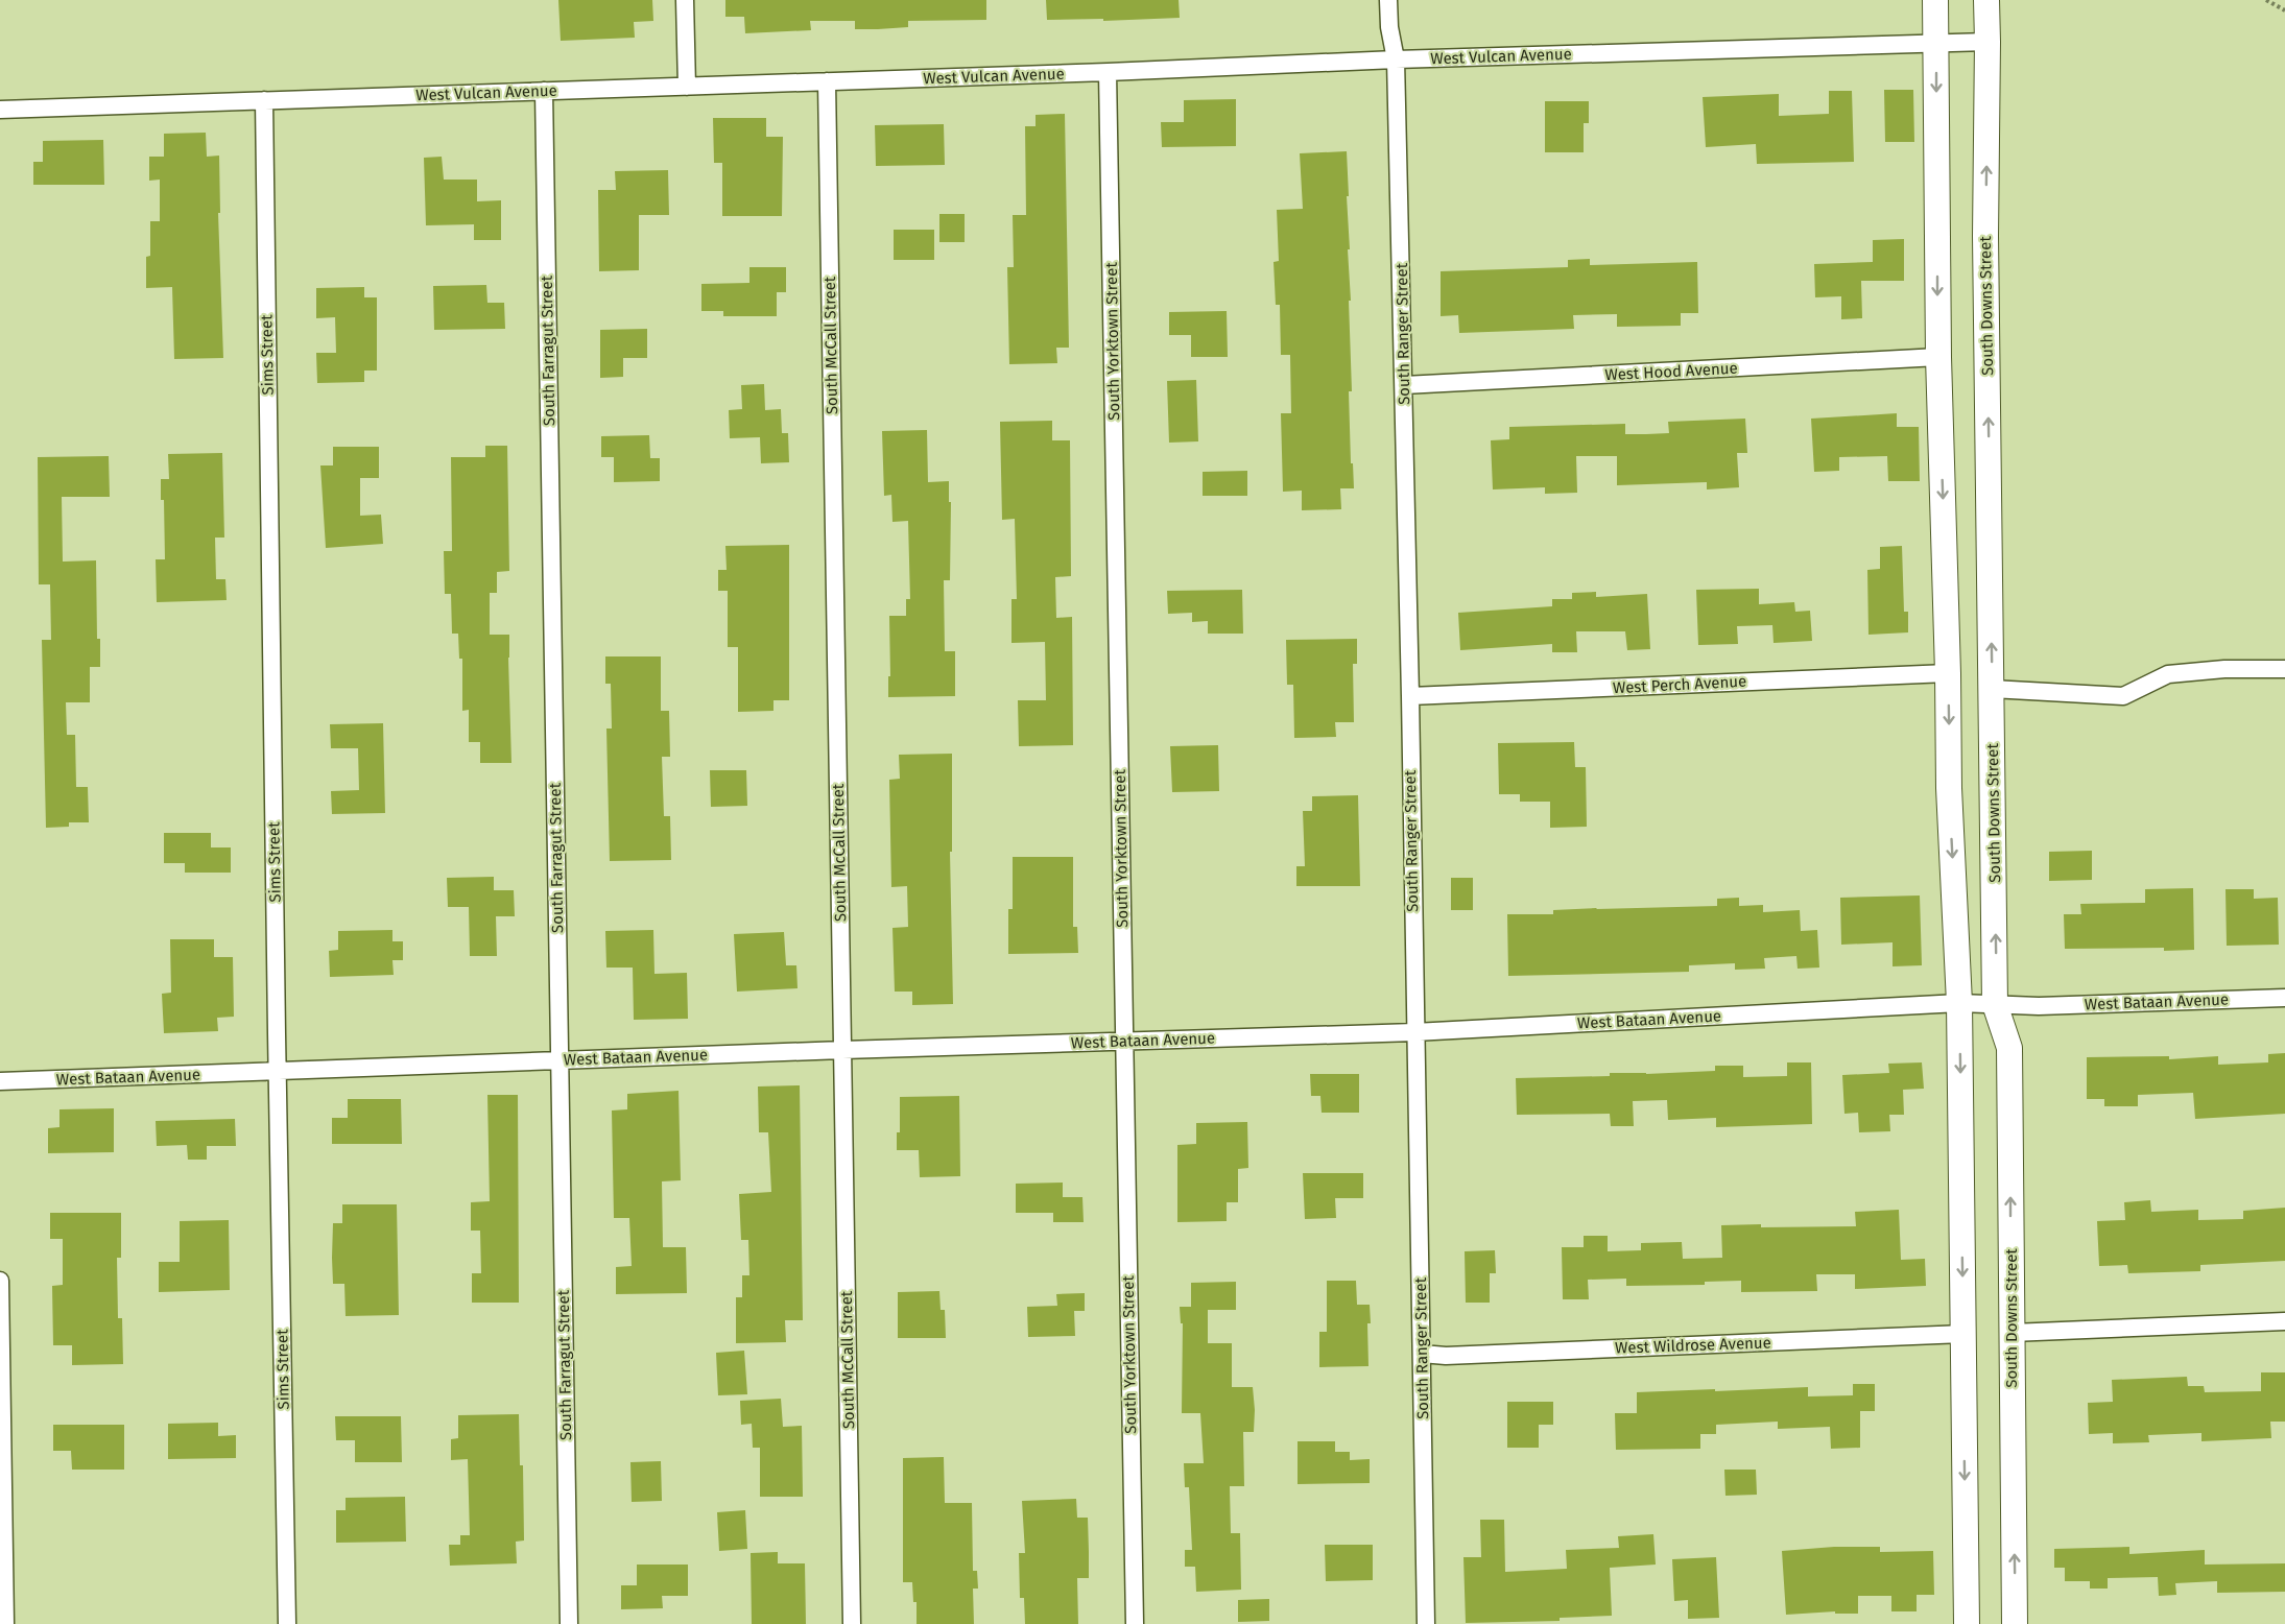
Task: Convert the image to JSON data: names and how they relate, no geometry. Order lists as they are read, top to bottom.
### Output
{
  "streets": {
    "main road": ["South Downs Street"],
    "street": [
      "West Vulcan Avenue",
      "South Ranger Street",
      "South Yorktown Street",
      "South McCall Street",
      "South Farragut Street",
      "Sims Street",
      "West Hood Avenue",
      "West Perch Avenue",
      "West Bataan Avenue",
      "West Wildrose Avenue"
    ]
  },
  "crossings": [
    ["West Vulcan Avenue", "South Downs Street"],
    ["West Vulcan Avenue", "South Ranger Street"],
    ["West Vulcan Avenue", "South Yorktown Street"],
    ["West Vulcan Avenue", "South McCall Street"],
    ["West Vulcan Avenue", "South Farragut Street"],
    ["West Vulcan Avenue", "Sims Street"],
    ["South Downs Street", "West Bataan Avenue"],
    ["South Ranger Street", "West Hood Avenue"],
    ["South Ranger Street", "West Perch Avenue"],
    ["South Ranger Street", "West Bataan Avenue"],
    ["South Ranger Street", "West Wildrose Avenue"],
    ["South Yorktown Street", "West Bataan Avenue"],
    ["South McCall Street", "West Bataan Avenue"],
    ["South Farragut Street", "West Bataan Avenue"],
    ["Sims Street", "West Bataan Avenue"]
  ]
}
